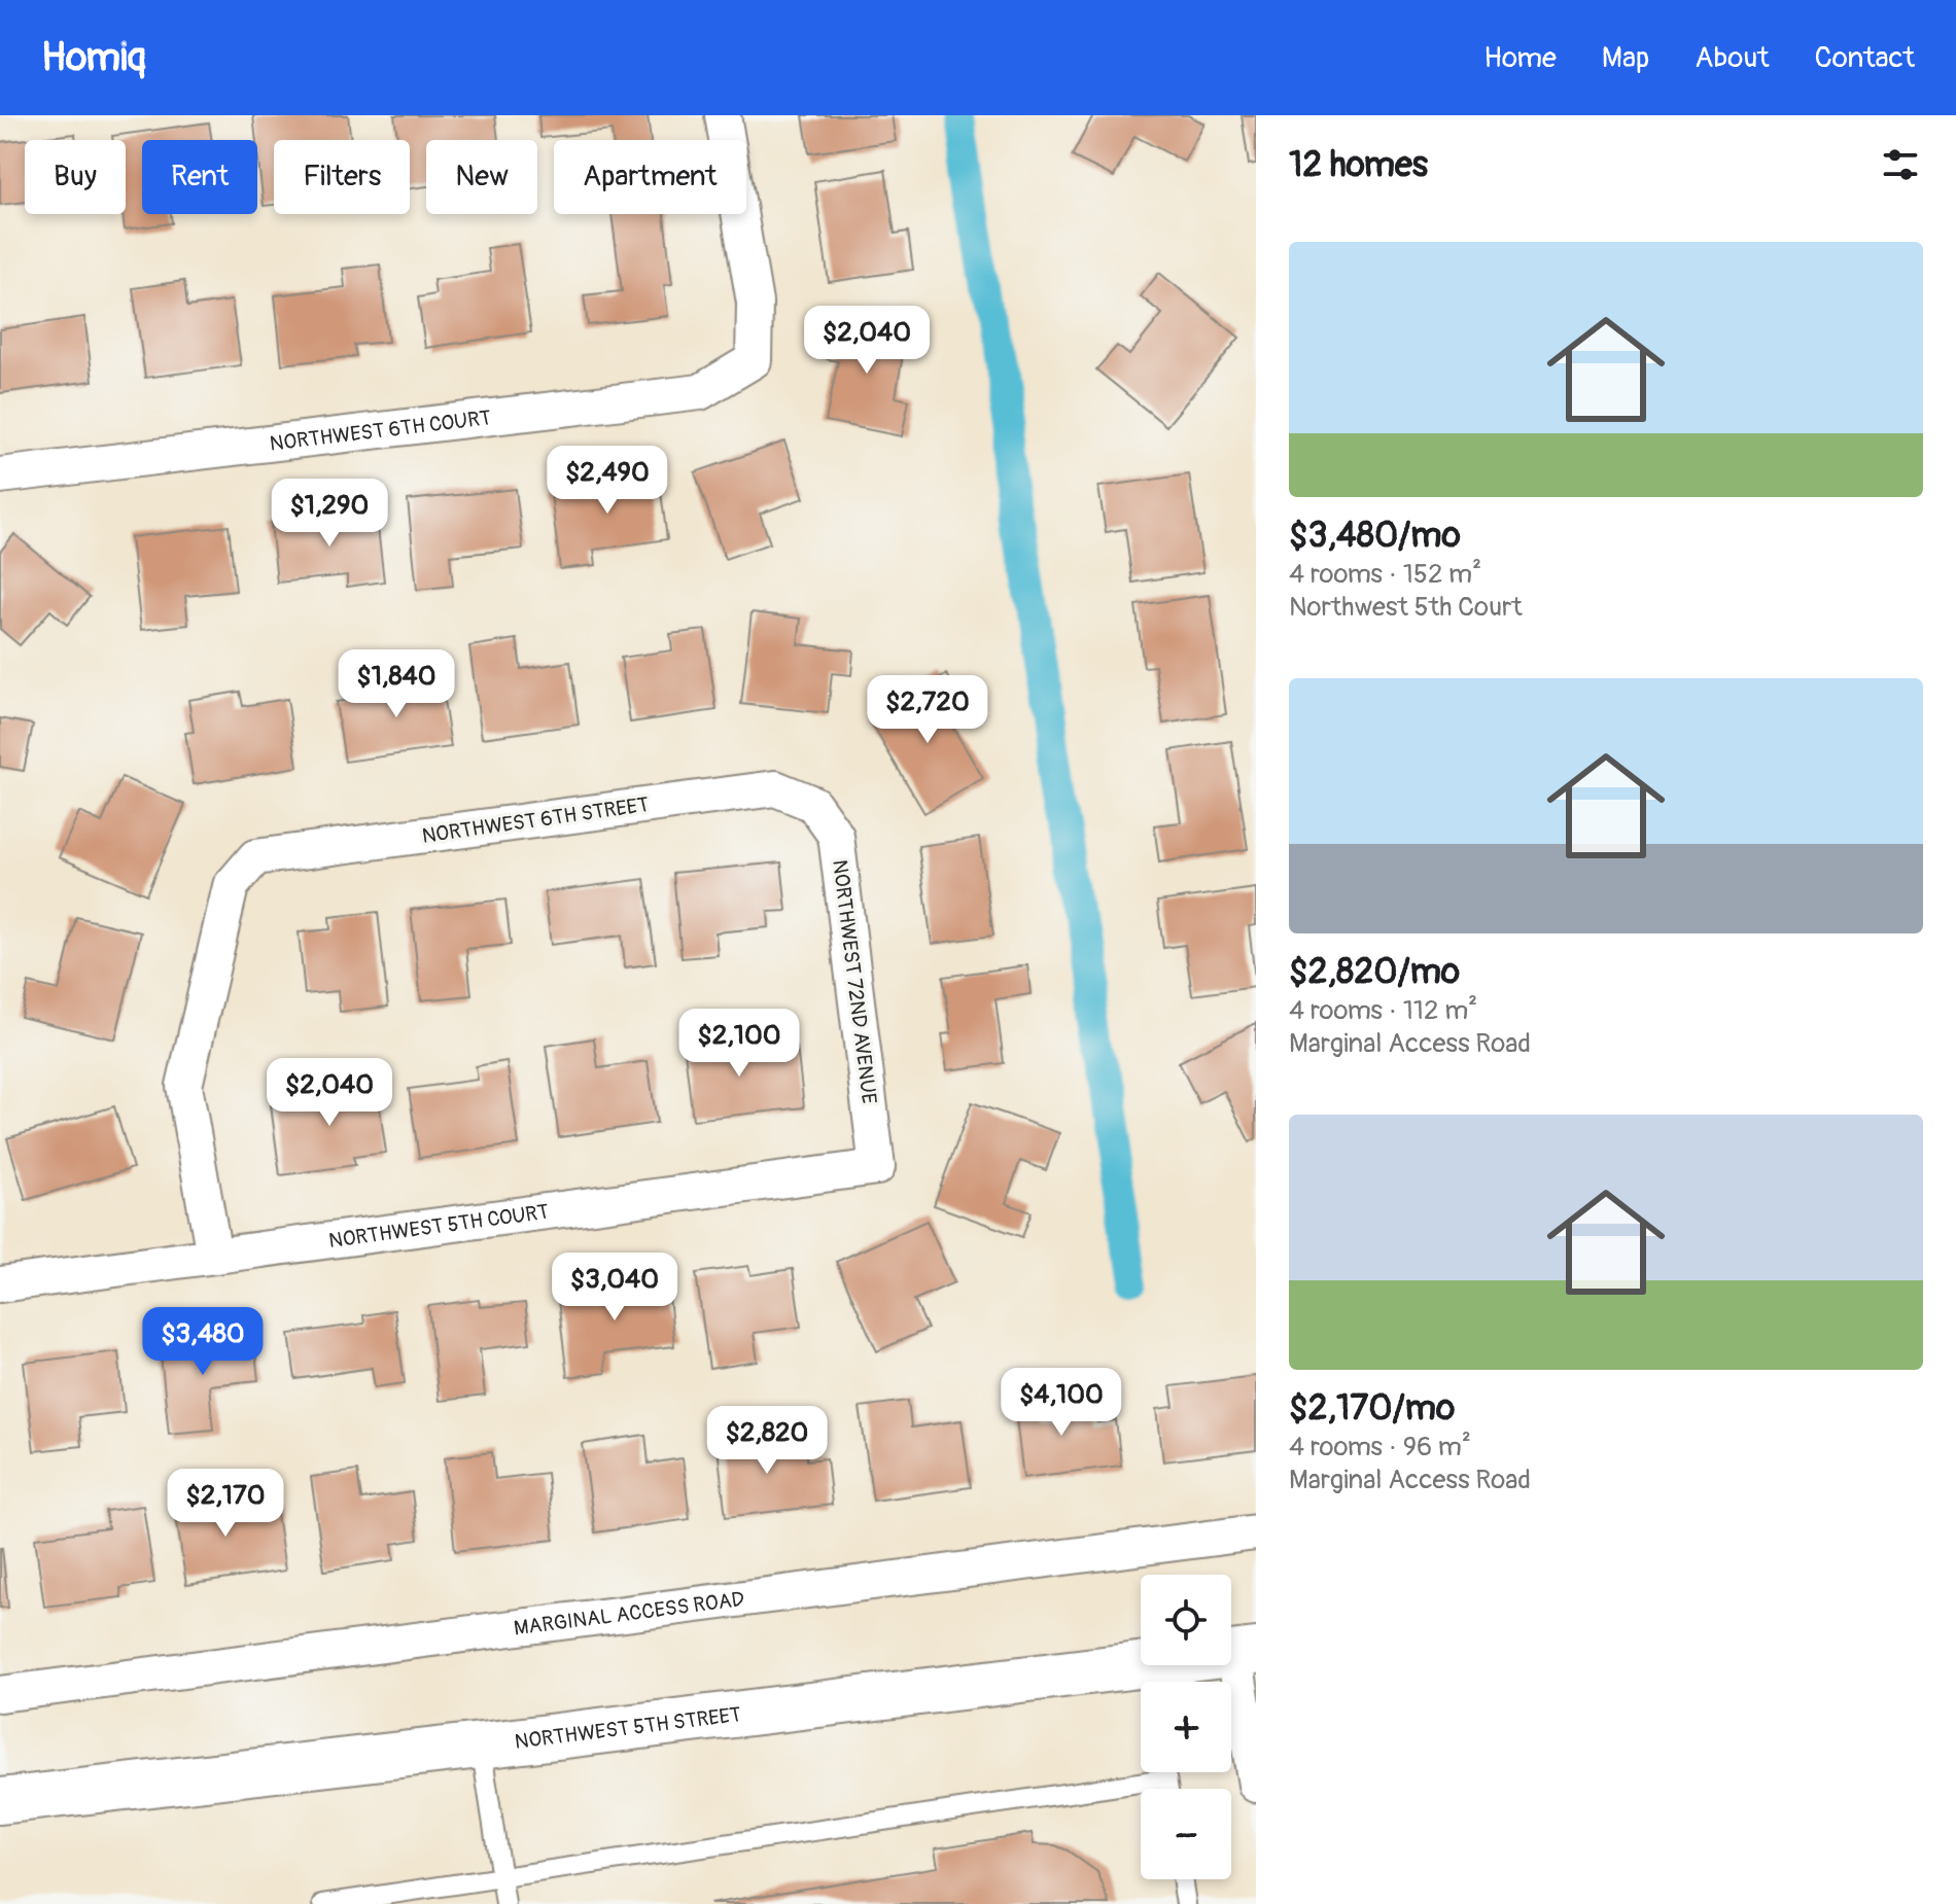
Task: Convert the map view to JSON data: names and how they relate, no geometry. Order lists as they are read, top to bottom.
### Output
{
  "streets": {
    "street": [
      "NORTHWEST 6TH COURT",
      "NORTHWEST 6TH STREET",
      "NORTHWEST 72ND AVENUE",
      "NORTHWEST 5TH COURT",
      "MARGINAL ACCESS ROAD",
      "NORTHWEST 5TH STREET"
    ]
  },
  "crossings": [
    ["NORTHWEST 6TH STREET", "NORTHWEST 72ND AVENUE"],
    ["NORTHWEST 6TH STREET", "NORTHWEST 5TH COURT"],
    ["NORTHWEST 72ND AVENUE", "NORTHWEST 5TH COURT"]
  ],
  "page": {
    "header": "Homiq",
    "nav": [
      "Home",
      "Map",
      "About",
      "Contact"
    ],
    "heading": "12 homes",
    "chip": [
      "Buy",
      "Rent",
      "Filters",
      "New",
      "Apartment"
    ],
    "list": [
      {
        "name": "$3,480/mo",
        "note": "4 rooms · 152 m² · Northwest 5th Court"
      },
      {
        "name": "$2,820/mo",
        "note": "4 rooms · 112 m² · Marginal Access Road"
      },
      {
        "name": "$2,170/mo",
        "note": "4 rooms · 96 m² · Marginal Access Road"
      }
    ],
    "price": [
      "$2,040",
      "$2,490",
      "$1,290",
      "$1,840",
      "$2,720",
      "$2,100",
      "$2,040",
      "$3,040",
      "$3,480",
      "$4,100",
      "$2,820",
      "$2,170"
    ],
    "map_buttons": ["+", "−"]
  }
}
